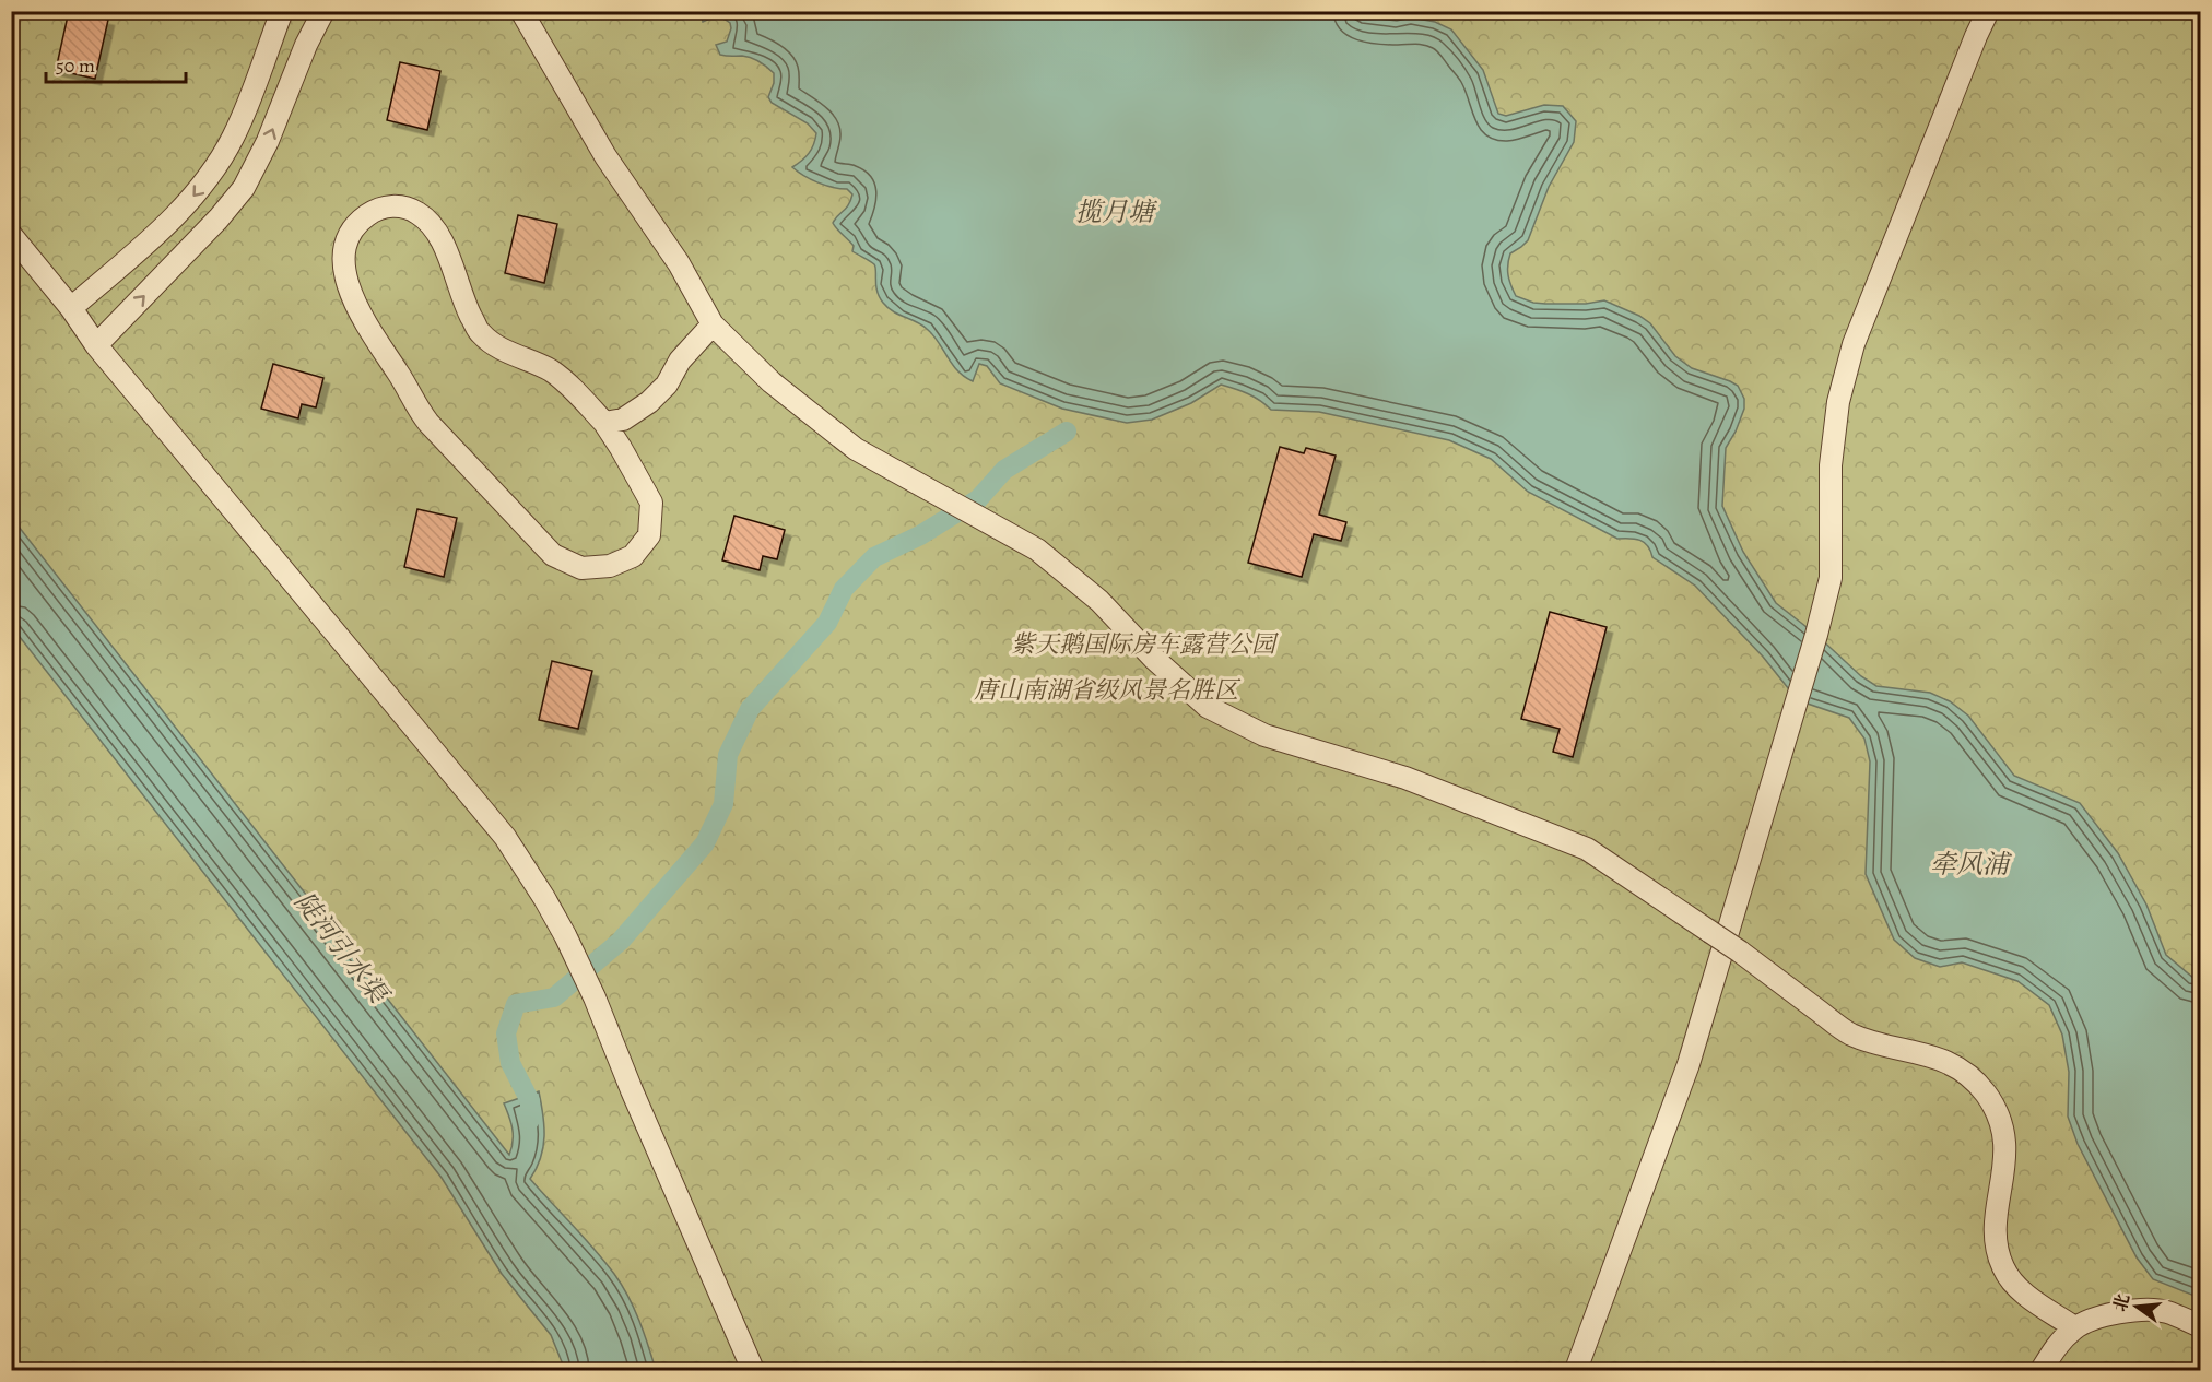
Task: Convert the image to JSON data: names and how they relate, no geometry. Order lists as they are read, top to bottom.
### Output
{
  "water": ["揽月塘", "牵风浦", "陡河引水渠"],
  "parks": ["紫天鹅国际房车露营公园", "唐山南湖省级风景名胜区"],
  "scale_bar": "50 m",
  "north": "left"
}
